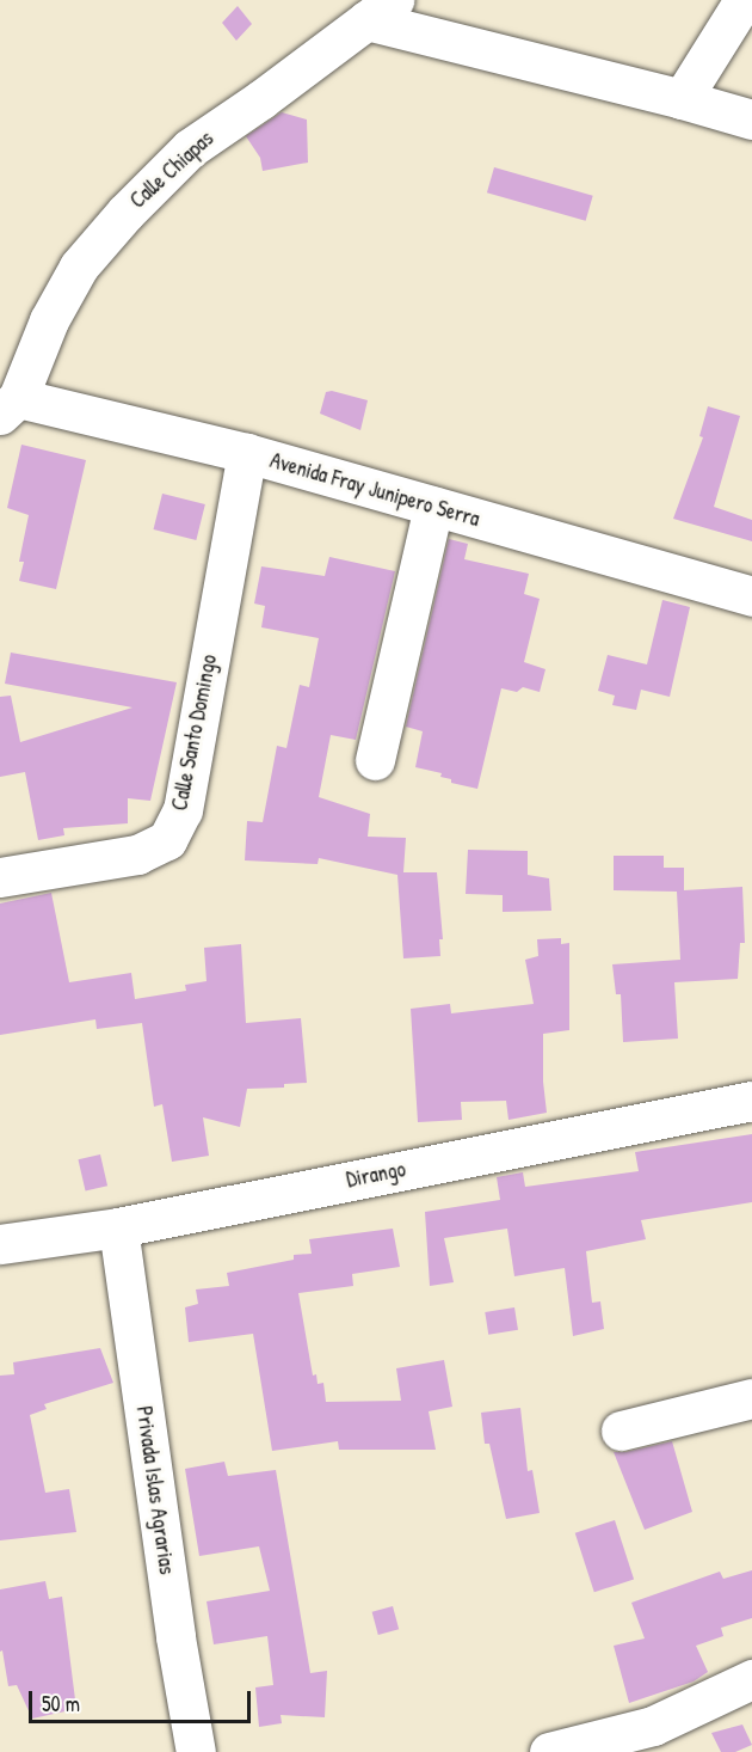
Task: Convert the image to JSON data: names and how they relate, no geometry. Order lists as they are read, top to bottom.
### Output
{
  "streets": {
    "street": [
      "Calle Chiapas",
      "Avenida Fray Junipero Serra",
      "Calle Santo Domingo",
      "Dirango",
      "Privada Islas Agrarias"
    ]
  },
  "crossings": [
    ["Calle Chiapas", "Avenida Fray Junipero Serra"],
    ["Avenida Fray Junipero Serra", "Calle Santo Domingo"],
    ["Dirango", "Privada Islas Agrarias"]
  ],
  "scale_bar": "50 m"
}
